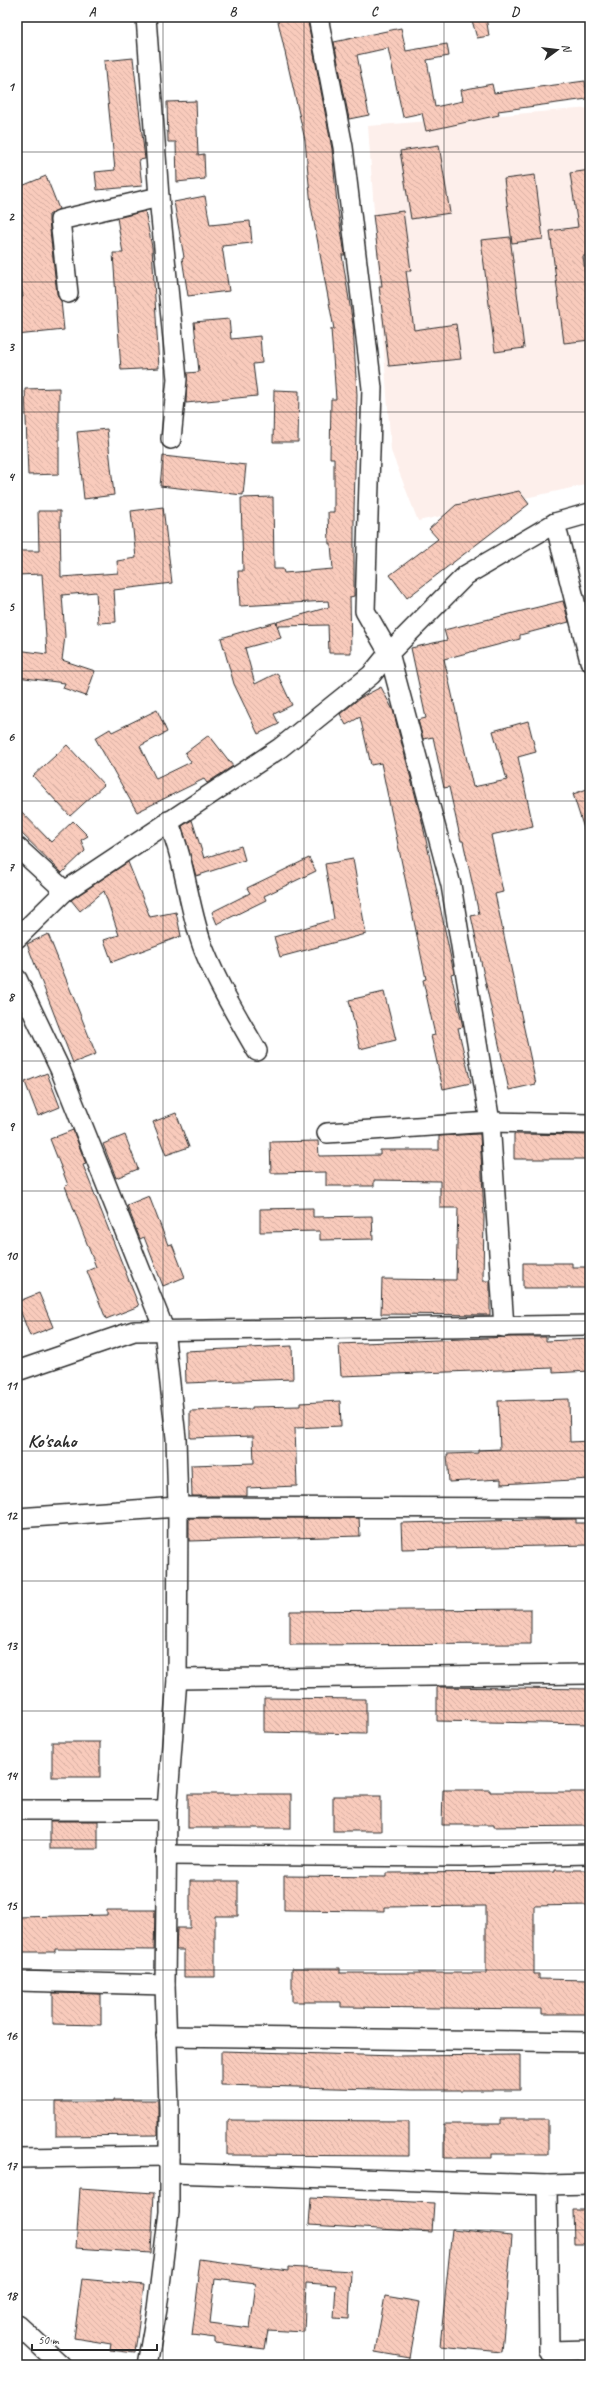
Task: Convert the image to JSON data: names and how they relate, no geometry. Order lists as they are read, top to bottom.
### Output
{
  "districts": ["Ko'saho"],
  "scale_bar": "50 m",
  "north": "right",
  "grid": {
    "columns": [
      "A",
      "B",
      "C",
      "D"
    ],
    "rows": [
      "1",
      "2",
      "3",
      "4",
      "5",
      "6",
      "7",
      "8",
      "9",
      "10",
      "11",
      "12",
      "13",
      "14",
      "15",
      "16",
      "17",
      "18"
    ]
  }
}
